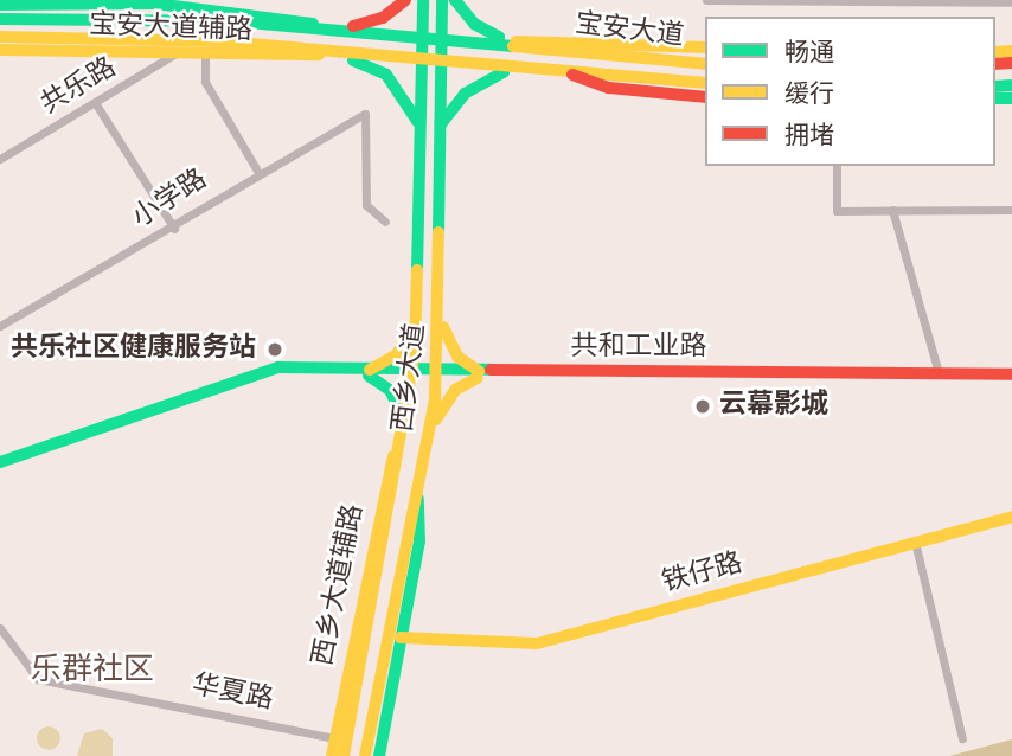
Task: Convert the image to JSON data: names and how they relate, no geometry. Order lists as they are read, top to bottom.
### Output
{
  "streets": {
    "main road": [
      "宝安大道辅路",
      "宝安大道",
      "共和工业路",
      "西乡大道",
      "铁仔路",
      "西乡大道辅路"
    ],
    "street": ["共乐路", "小学路", "华夏路"]
  },
  "crossings": [
    ["宝安大道辅路", "宝安大道"],
    ["宝安大道辅路", "共乐路"],
    ["宝安大道", "西乡大道"],
    ["共和工业路", "西乡大道"],
    ["西乡大道", "西乡大道辅路"],
    ["西乡大道辅路", "华夏路"]
  ],
  "districts": ["乐群社区"],
  "places": ["共乐社区健康服务站", "云幕影城"],
  "legend": ["畅通", "缓行", "拥堵"]
}
